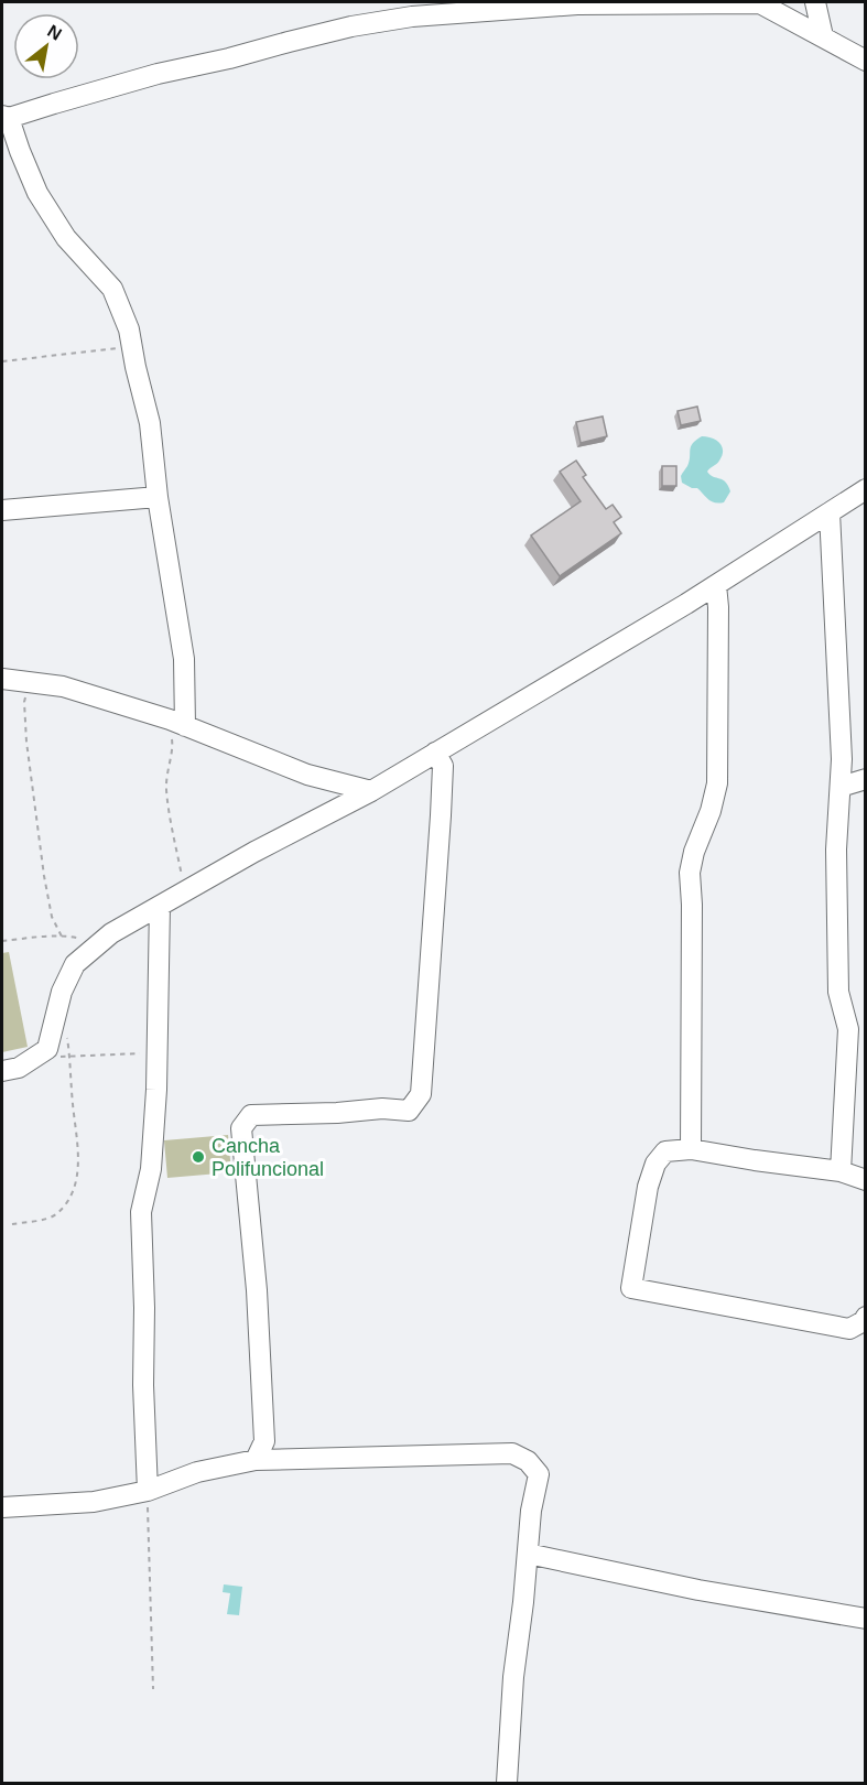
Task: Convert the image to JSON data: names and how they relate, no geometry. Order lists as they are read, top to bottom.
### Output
{
  "places": ["Cancha Polifuncional"],
  "north": "top right"
}
